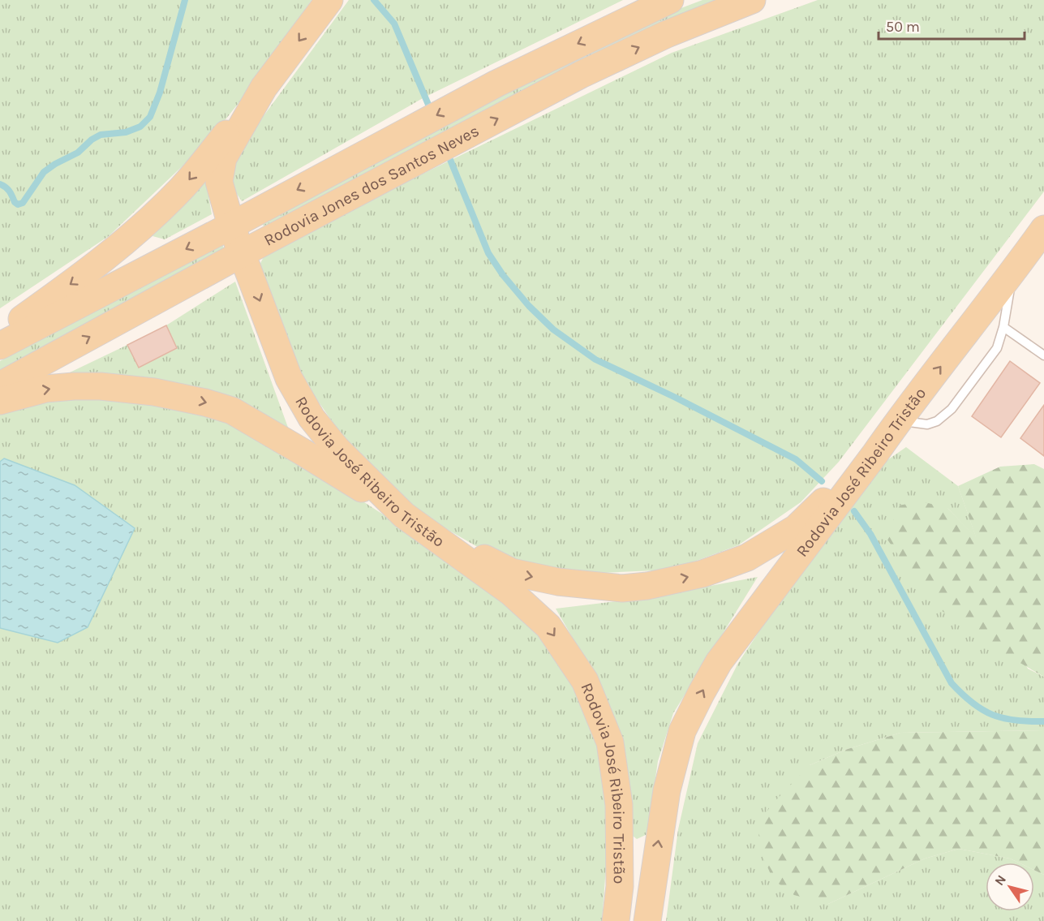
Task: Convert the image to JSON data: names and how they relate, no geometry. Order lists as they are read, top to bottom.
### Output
{
  "streets": {
    "main road": ["Rodovia Jones dos Santos Neves", "Rodovia José Ribeiro Tristão"]
  },
  "crossings": [
    ["Rodovia Jones dos Santos Neves", "Rodovia José Ribeiro Tristão"]
  ],
  "scale_bar": "50 m",
  "north": "top left"
}
